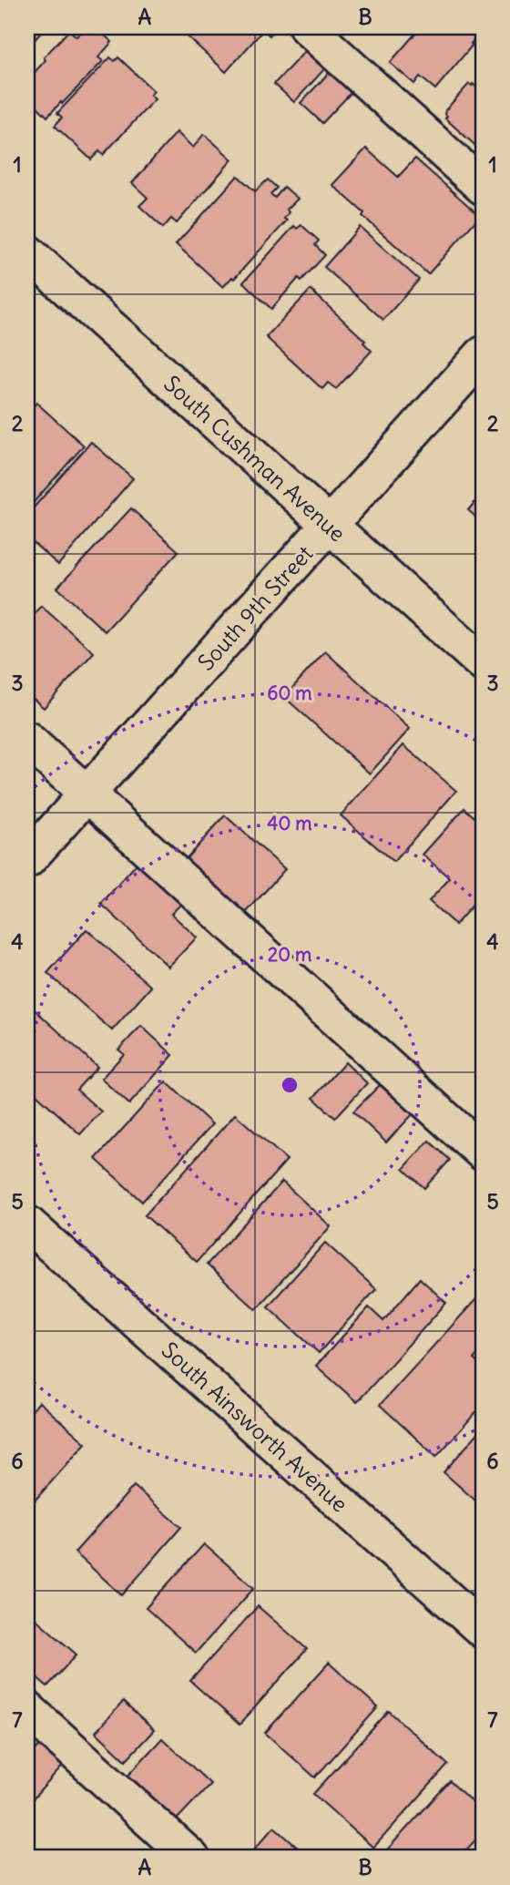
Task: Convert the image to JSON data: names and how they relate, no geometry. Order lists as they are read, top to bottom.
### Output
{
  "streets": {
    "street": ["South Cushman Avenue", "South 9th Street", "South Ainsworth Avenue"]
  },
  "crossings": [
    ["South Cushman Avenue", "South 9th Street"]
  ],
  "grid": {
    "columns": ["A", "B"],
    "rows": [
      "1",
      "2",
      "3",
      "4",
      "5",
      "6",
      "7"
    ]
  },
  "rings": ["60 m", "40 m", "20 m"]
}
